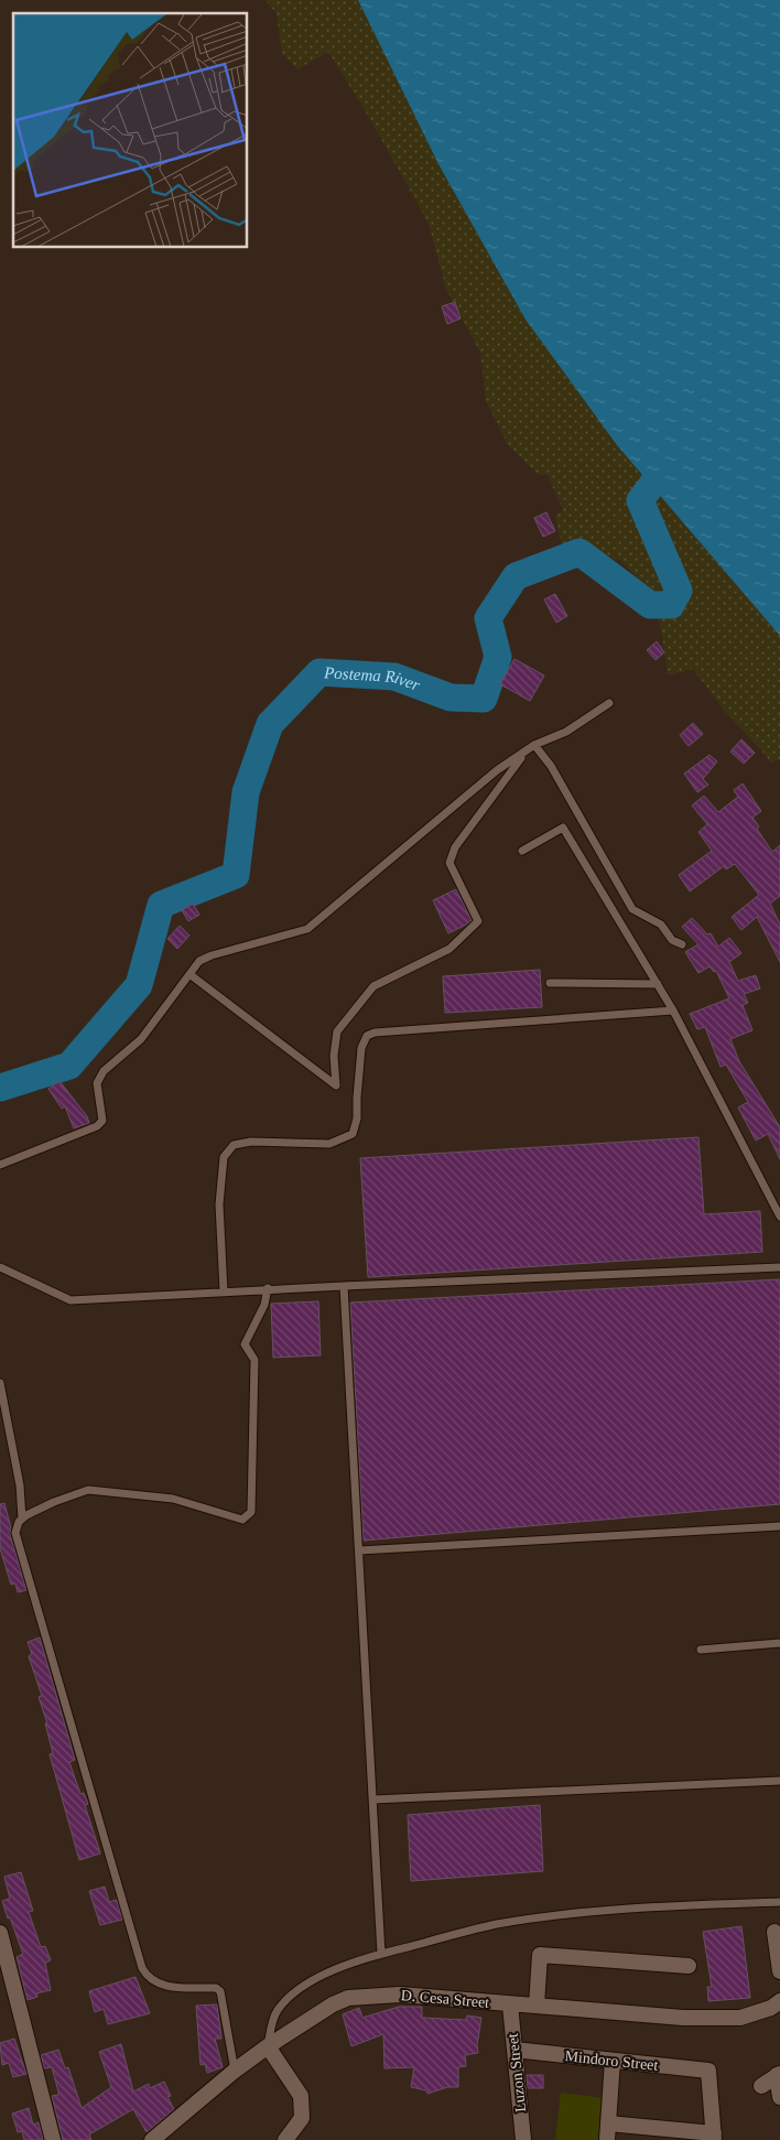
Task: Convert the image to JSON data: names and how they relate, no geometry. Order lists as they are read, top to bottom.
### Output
{
  "streets": {
    "street": ["D. Cesa Street", "Mindoro Street", "Luzon Street"]
  },
  "crossings": [
    ["D. Cesa Street", "Luzon Street"],
    ["Mindoro Street", "Luzon Street"]
  ],
  "water": ["Postema River"]
}
